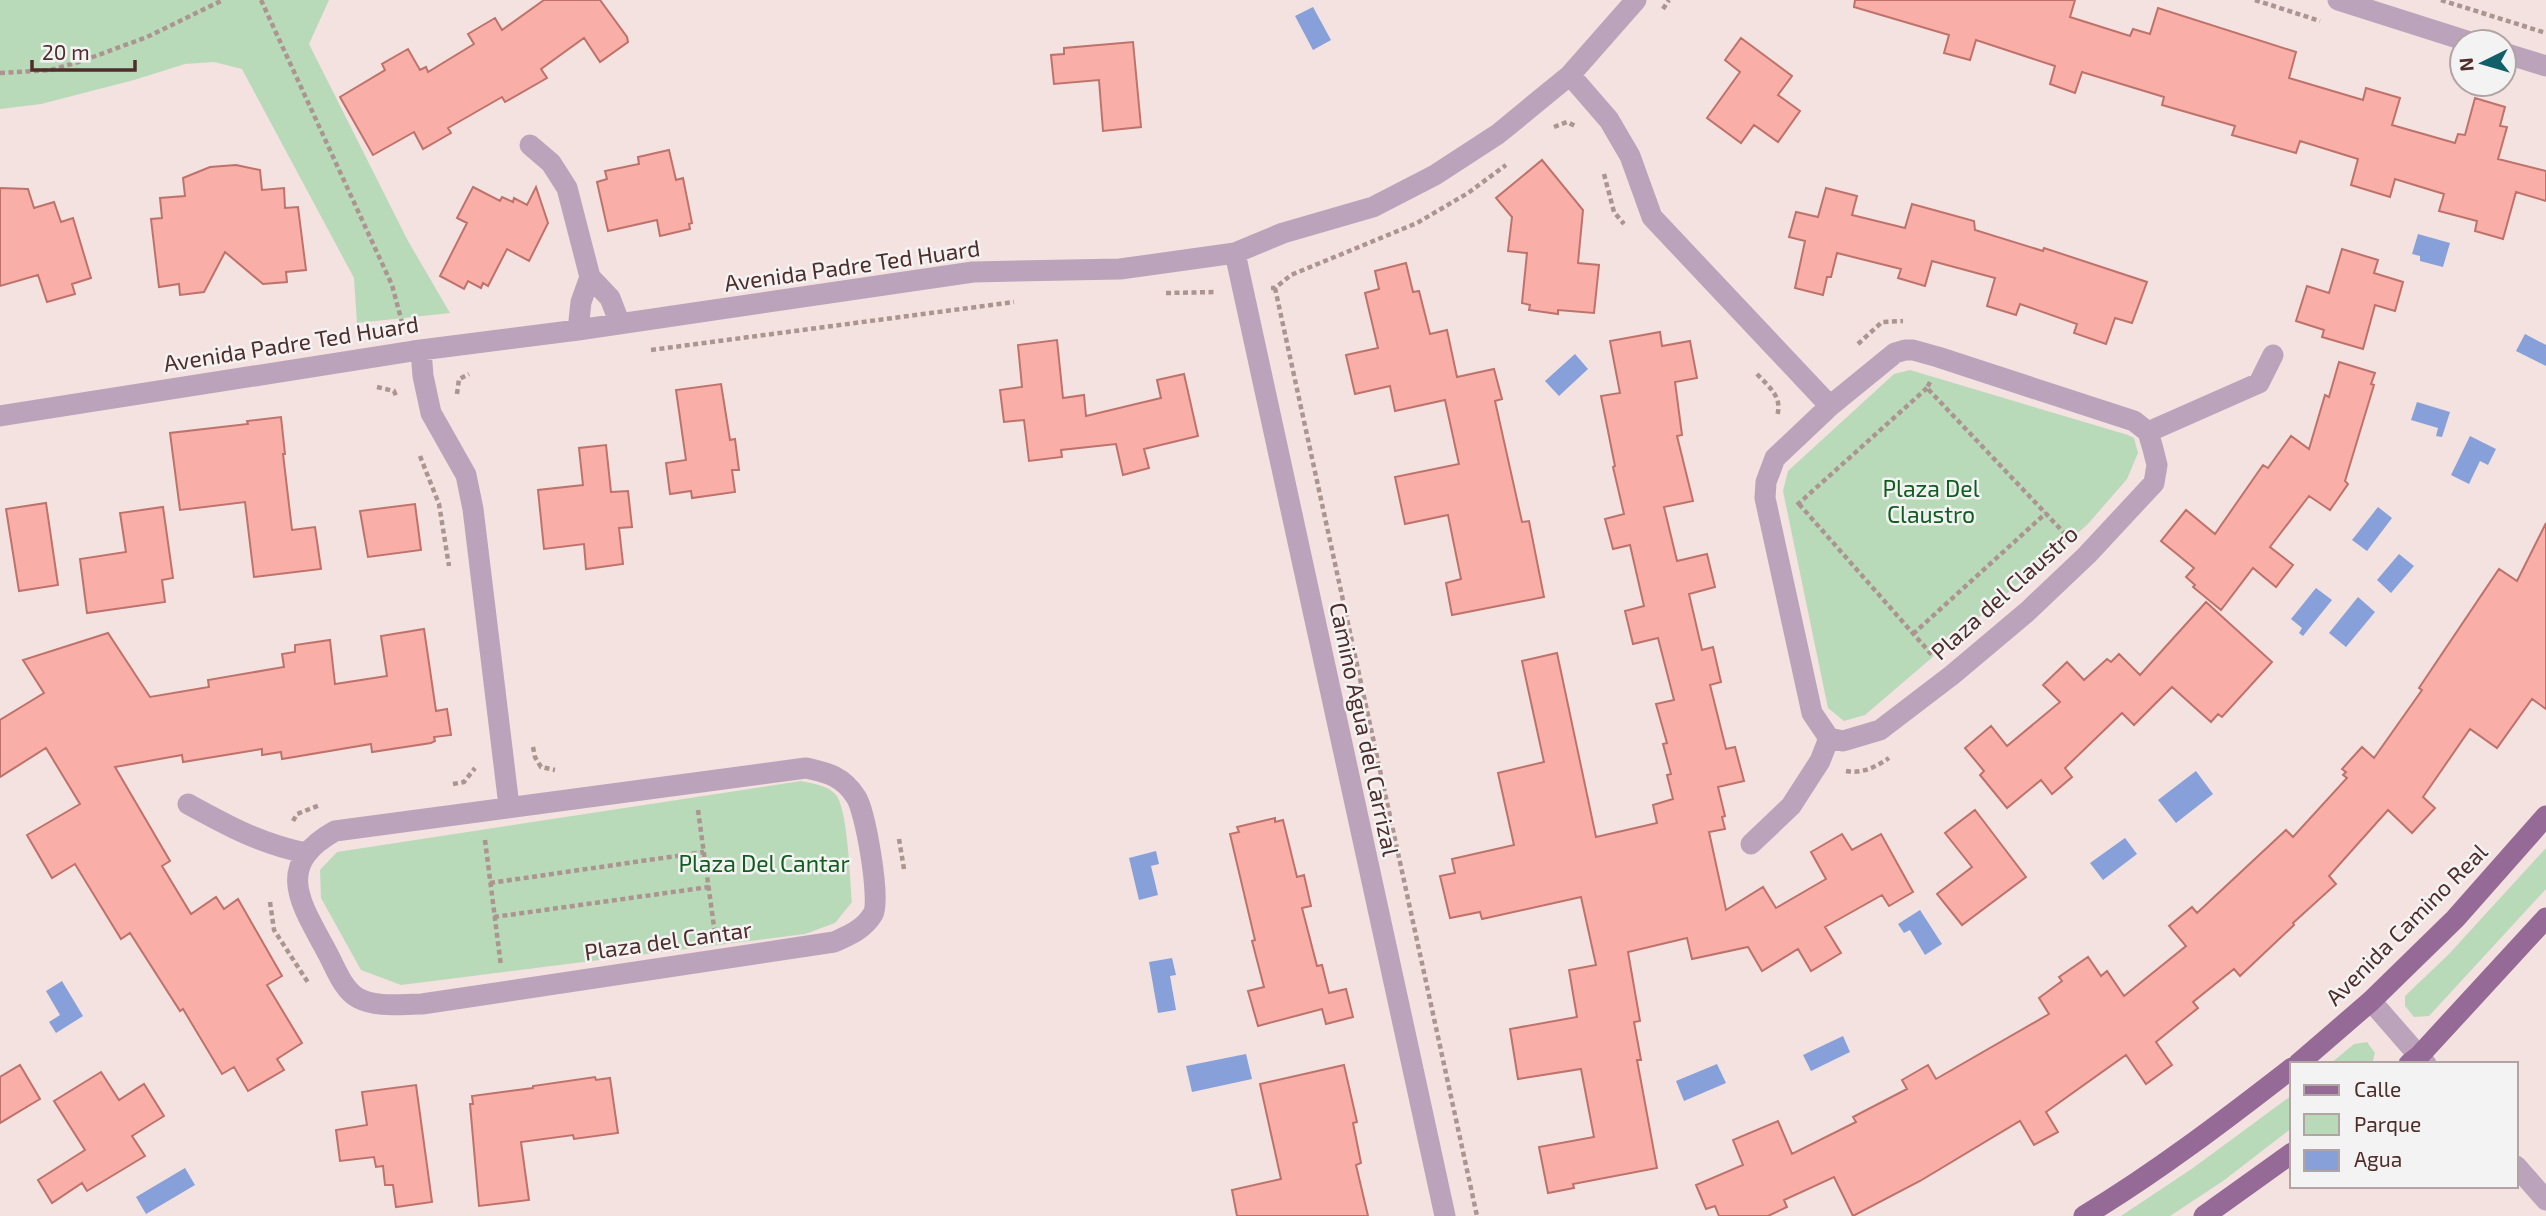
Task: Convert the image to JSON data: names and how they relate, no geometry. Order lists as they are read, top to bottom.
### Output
{
  "streets": {
    "main road": ["Avenida Camino Real"],
    "street": [
      "Avenida Padre Ted Huard",
      "Plaza del Claustro",
      "Camino Agua del Carrizal",
      "Plaza del Cantar"
    ]
  },
  "crossings": [
    ["Avenida Padre Ted Huard", "Camino Agua del Carrizal"]
  ],
  "parks": ["Plaza Del Claustro", "Plaza Del Cantar"],
  "legend": ["Calle", "Parque", "Agua"],
  "scale_bar": "20 m",
  "north": "left"
}
